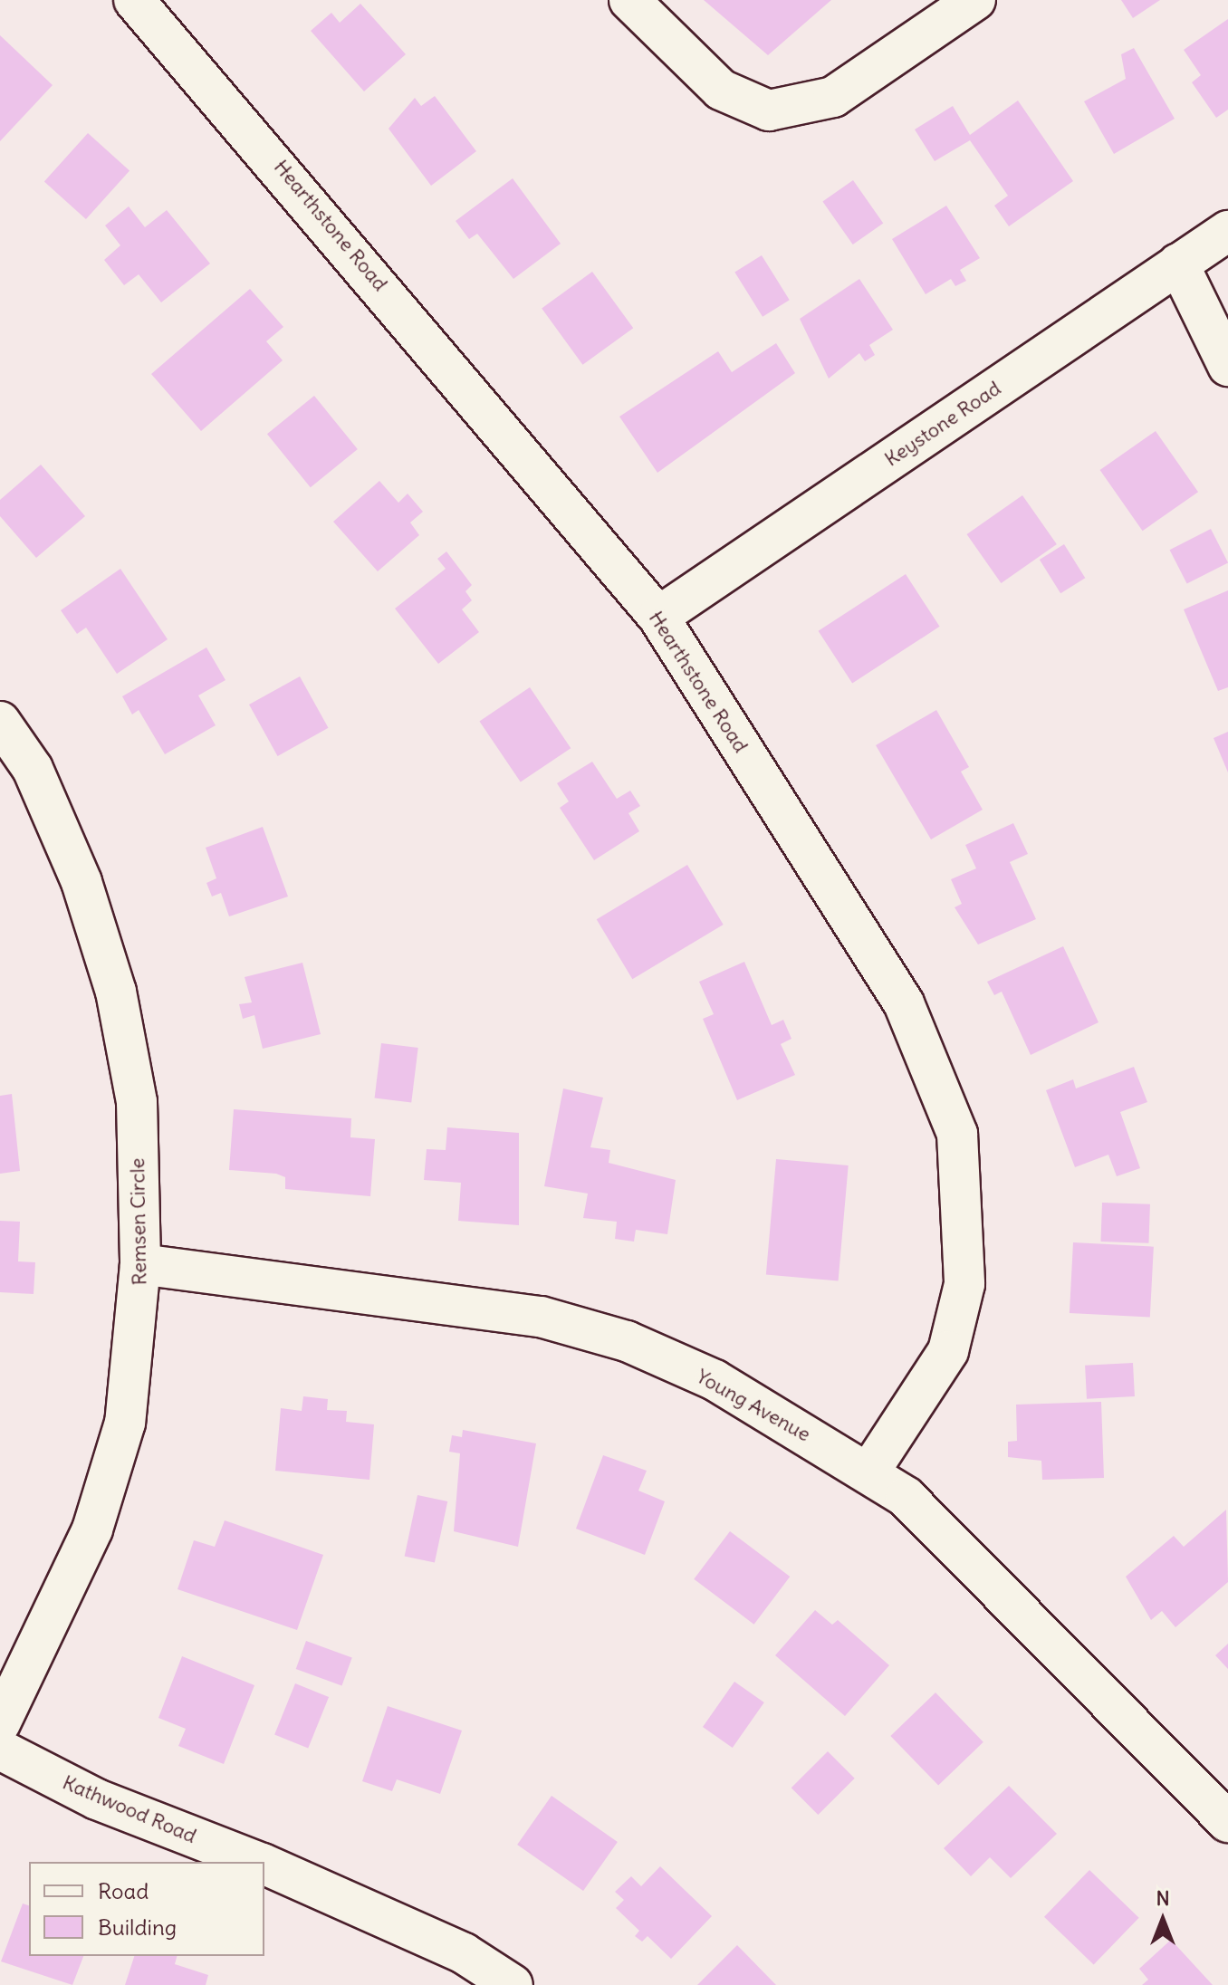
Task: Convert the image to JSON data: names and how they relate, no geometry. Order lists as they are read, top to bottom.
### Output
{
  "streets": {
    "street": [
      "Hearthstone Road",
      "Keystone Road",
      "Remsen Circle",
      "Young Avenue",
      "Kathwood Road"
    ]
  },
  "crossings": [
    ["Hearthstone Road", "Keystone Road"],
    ["Hearthstone Road", "Young Avenue"],
    ["Remsen Circle", "Young Avenue"]
  ],
  "legend": ["Road", "Building"],
  "north": "top"
}
